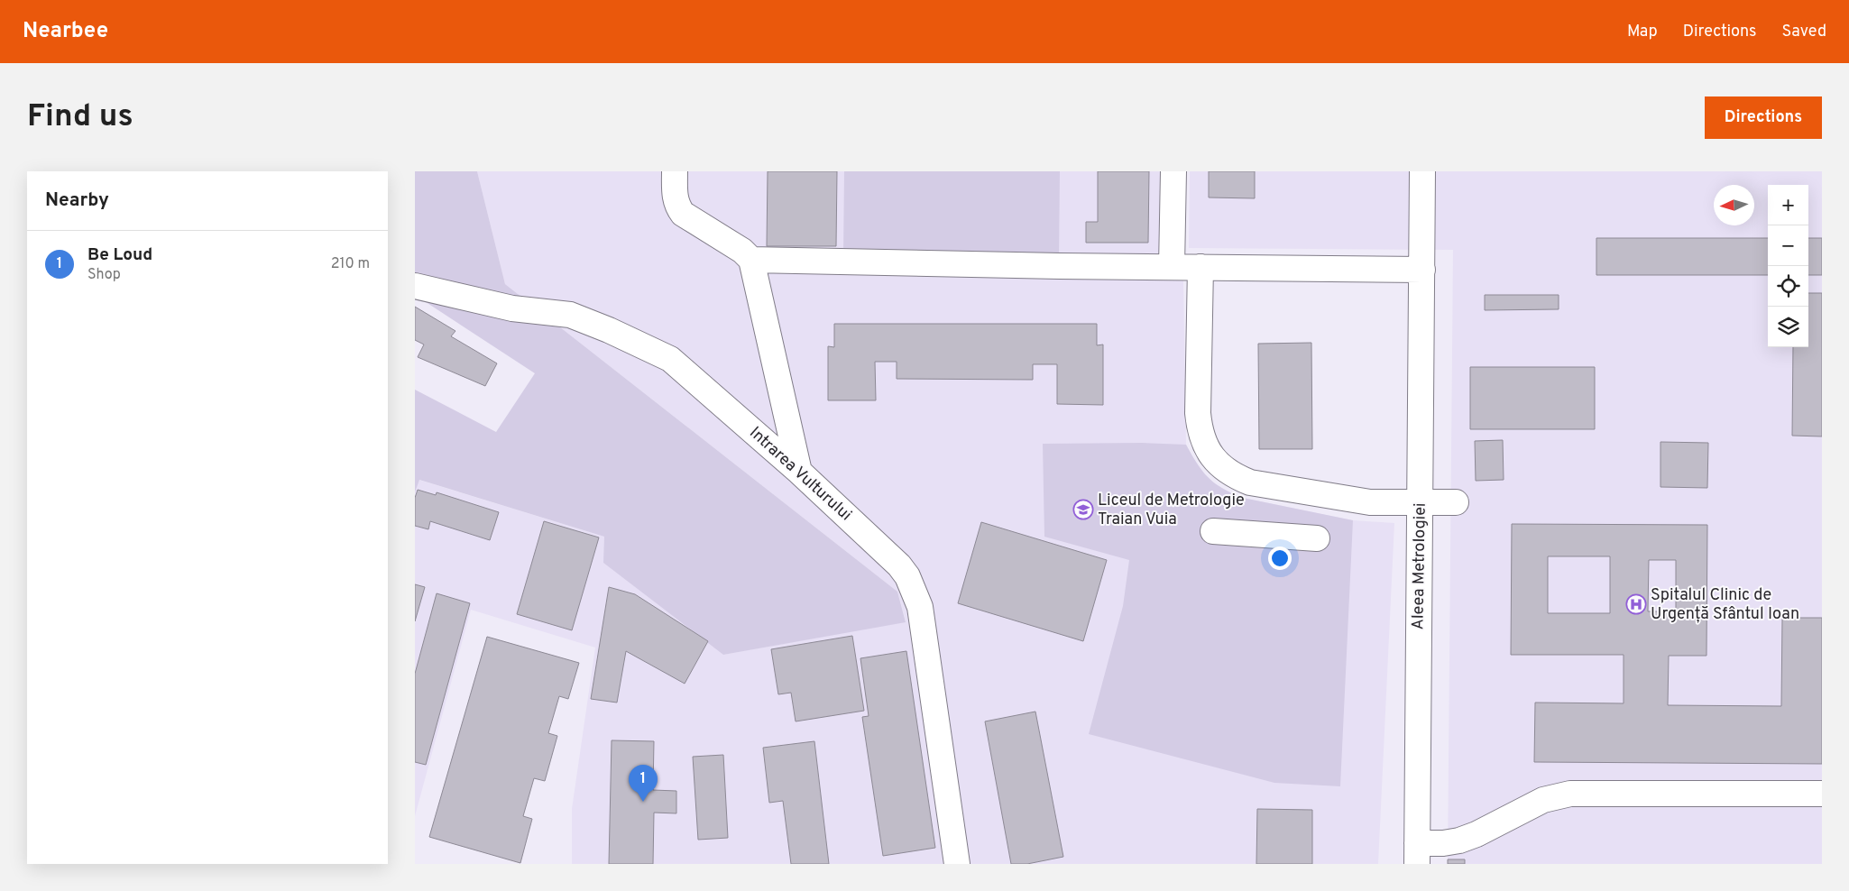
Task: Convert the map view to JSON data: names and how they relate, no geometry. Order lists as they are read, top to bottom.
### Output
{
  "streets": {
    "street": ["Intrarea Vulturului", "Aleea Metrologiei"]
  },
  "places": {
    "school or university": ["Liceul de Metrologie Traian Vuia"],
    "hospital": ["Spitalul Clinic de Urgență Sfântul Ioan"]
  },
  "north": "left",
  "page": {
    "header": "Nearbee",
    "nav": ["Map", "Directions", "Saved"],
    "buttons": "Directions",
    "title": "Find us",
    "heading": "Nearby",
    "map_buttons": ["+", "−"],
    "list": [
      {
        "mark": "1",
        "name": "Be Loud",
        "note": "Shop",
        "value": "210 m"
      }
    ],
    "pins": "1"
  }
}
